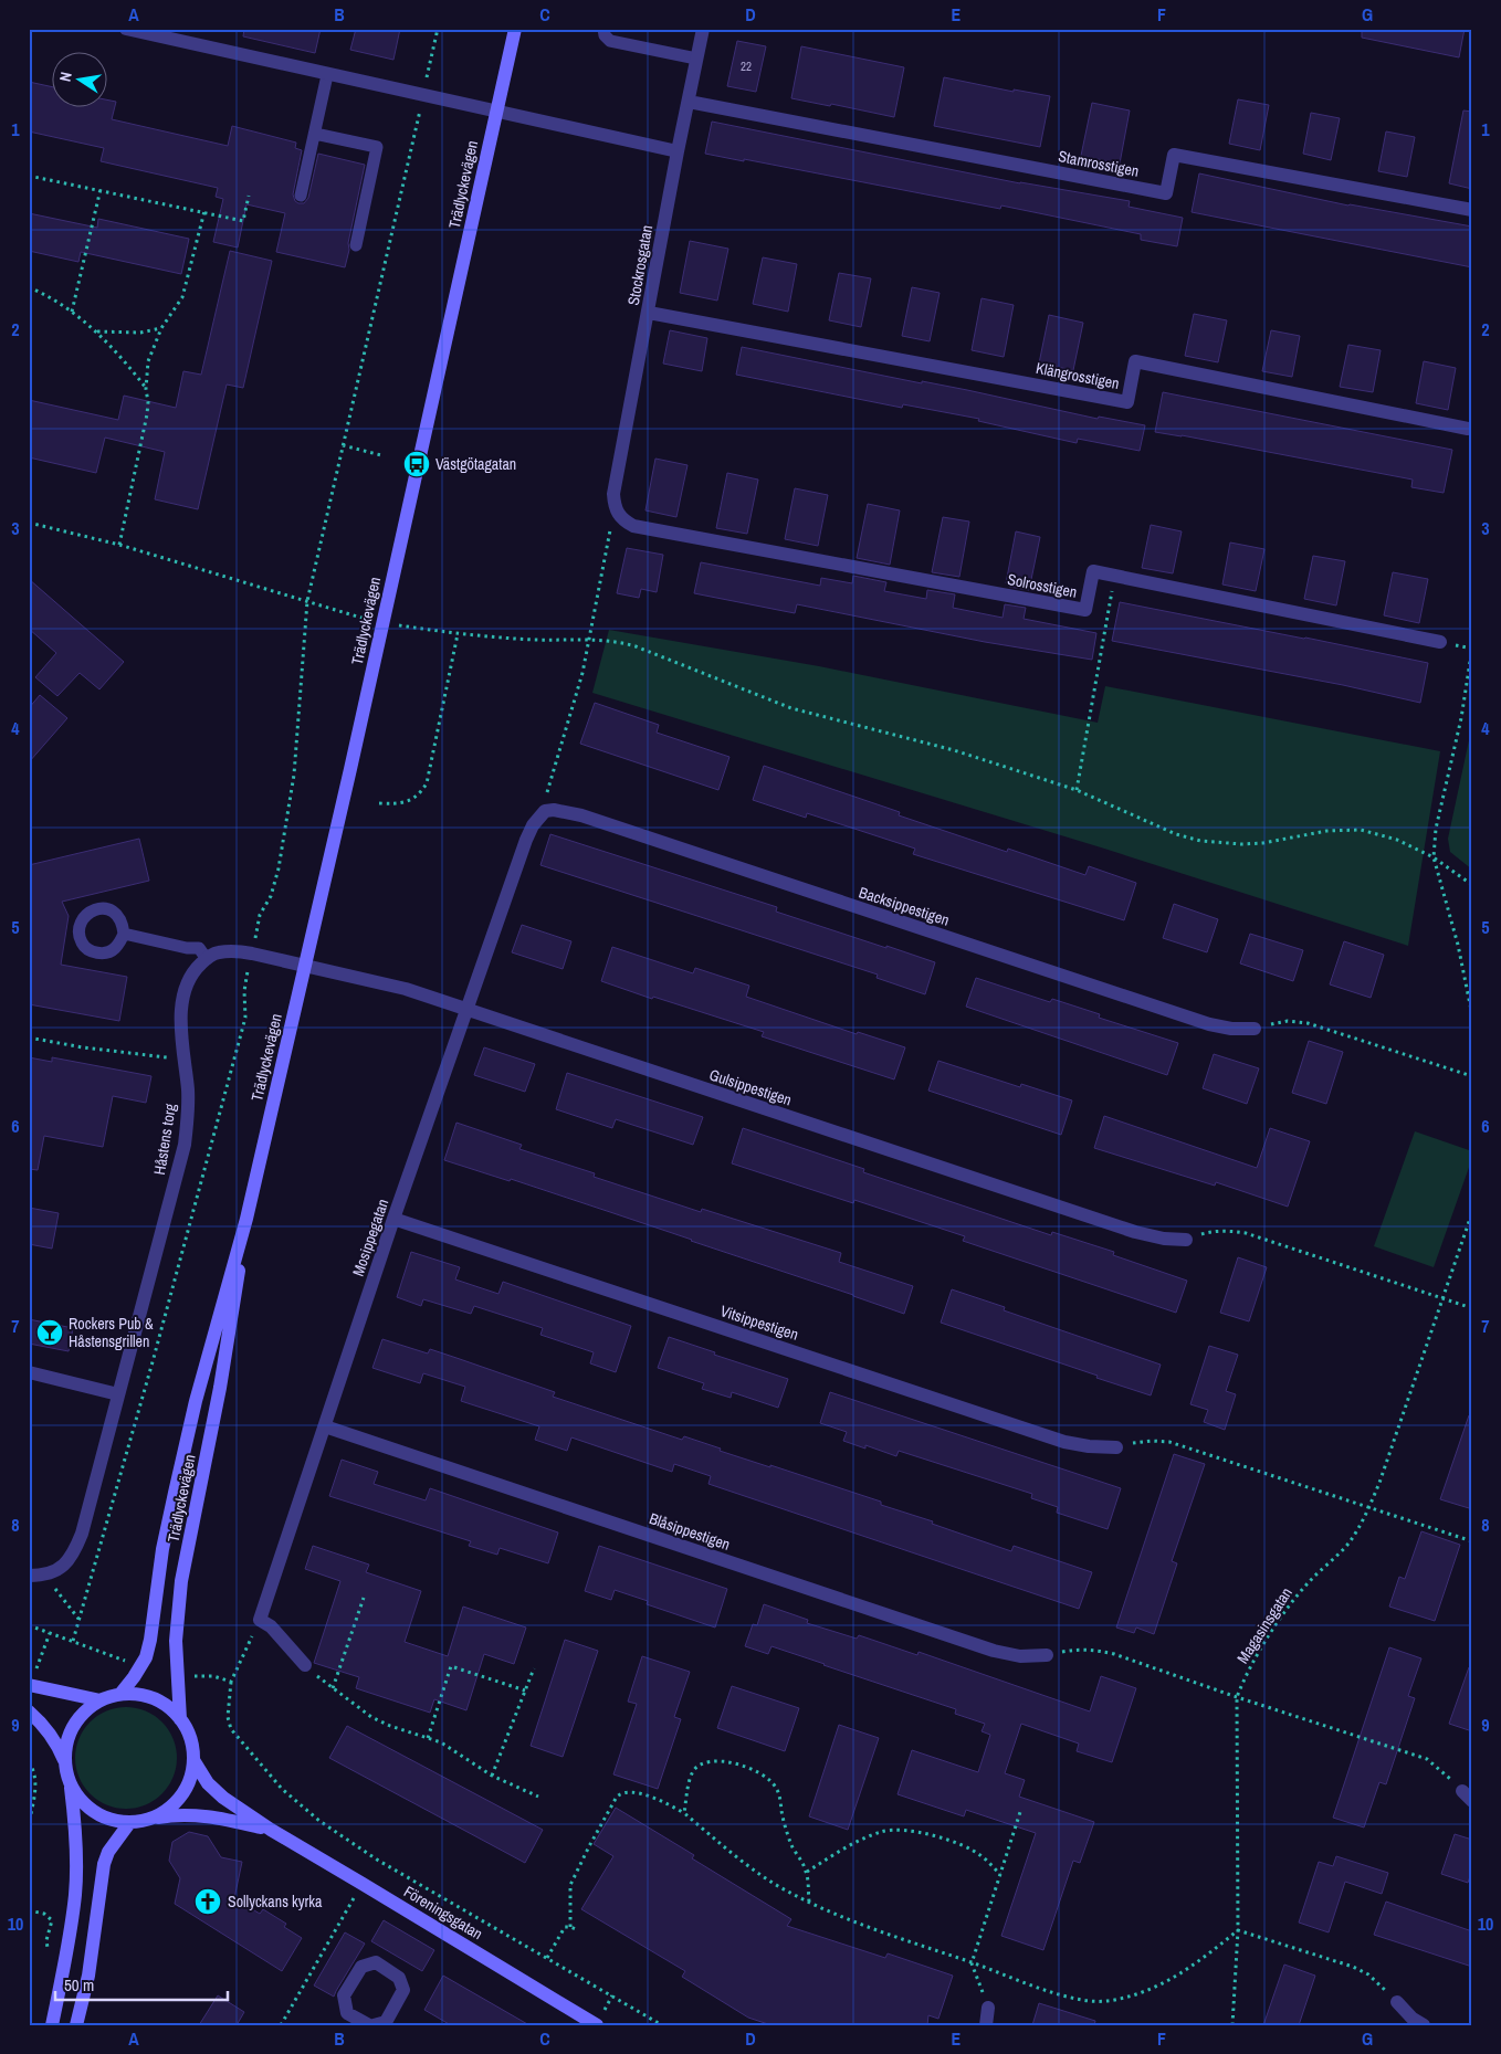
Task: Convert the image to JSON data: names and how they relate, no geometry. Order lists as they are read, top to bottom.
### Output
{
  "streets": {
    "street": [
      "Stamrosstigen",
      "Trädlyckevägen",
      "Stockrosgatan",
      "Klängrosstigen",
      "Solrosstigen",
      "Backsippestigen",
      "Gulsippestigen",
      "Håstens torg",
      "Mosippegatan",
      "Vitsippestigen",
      "Blåsippestigen",
      "Föreningsgatan"
    ],
    "path": ["Magasinsgatan"]
  },
  "crossings": [
    ["Stamrosstigen", "Stockrosgatan"],
    ["Trädlyckevägen", "Gulsippestigen"],
    ["Trädlyckevägen", "Håstens torg"],
    ["Trädlyckevägen", "Föreningsgatan"],
    ["Stockrosgatan", "Klängrosstigen"],
    ["Stockrosgatan", "Solrosstigen"],
    ["Backsippestigen", "Mosippegatan"],
    ["Gulsippestigen", "Håstens torg"],
    ["Gulsippestigen", "Mosippegatan"],
    ["Mosippegatan", "Vitsippestigen"],
    ["Mosippegatan", "Blåsippestigen"]
  ],
  "places": {
    "bus stop": ["Västgötagatan"],
    "bar": ["Rockers Pub & Håstensgrillen"],
    "church": ["Sollyckans kyrka"]
  },
  "house_numbers": ["22"],
  "scale_bar": "50 m",
  "north": "left",
  "grid": {
    "columns": [
      "A",
      "B",
      "C",
      "D",
      "E",
      "F",
      "G"
    ],
    "rows": [
      "1",
      "2",
      "3",
      "4",
      "5",
      "6",
      "7",
      "8",
      "9",
      "10"
    ]
  }
}
